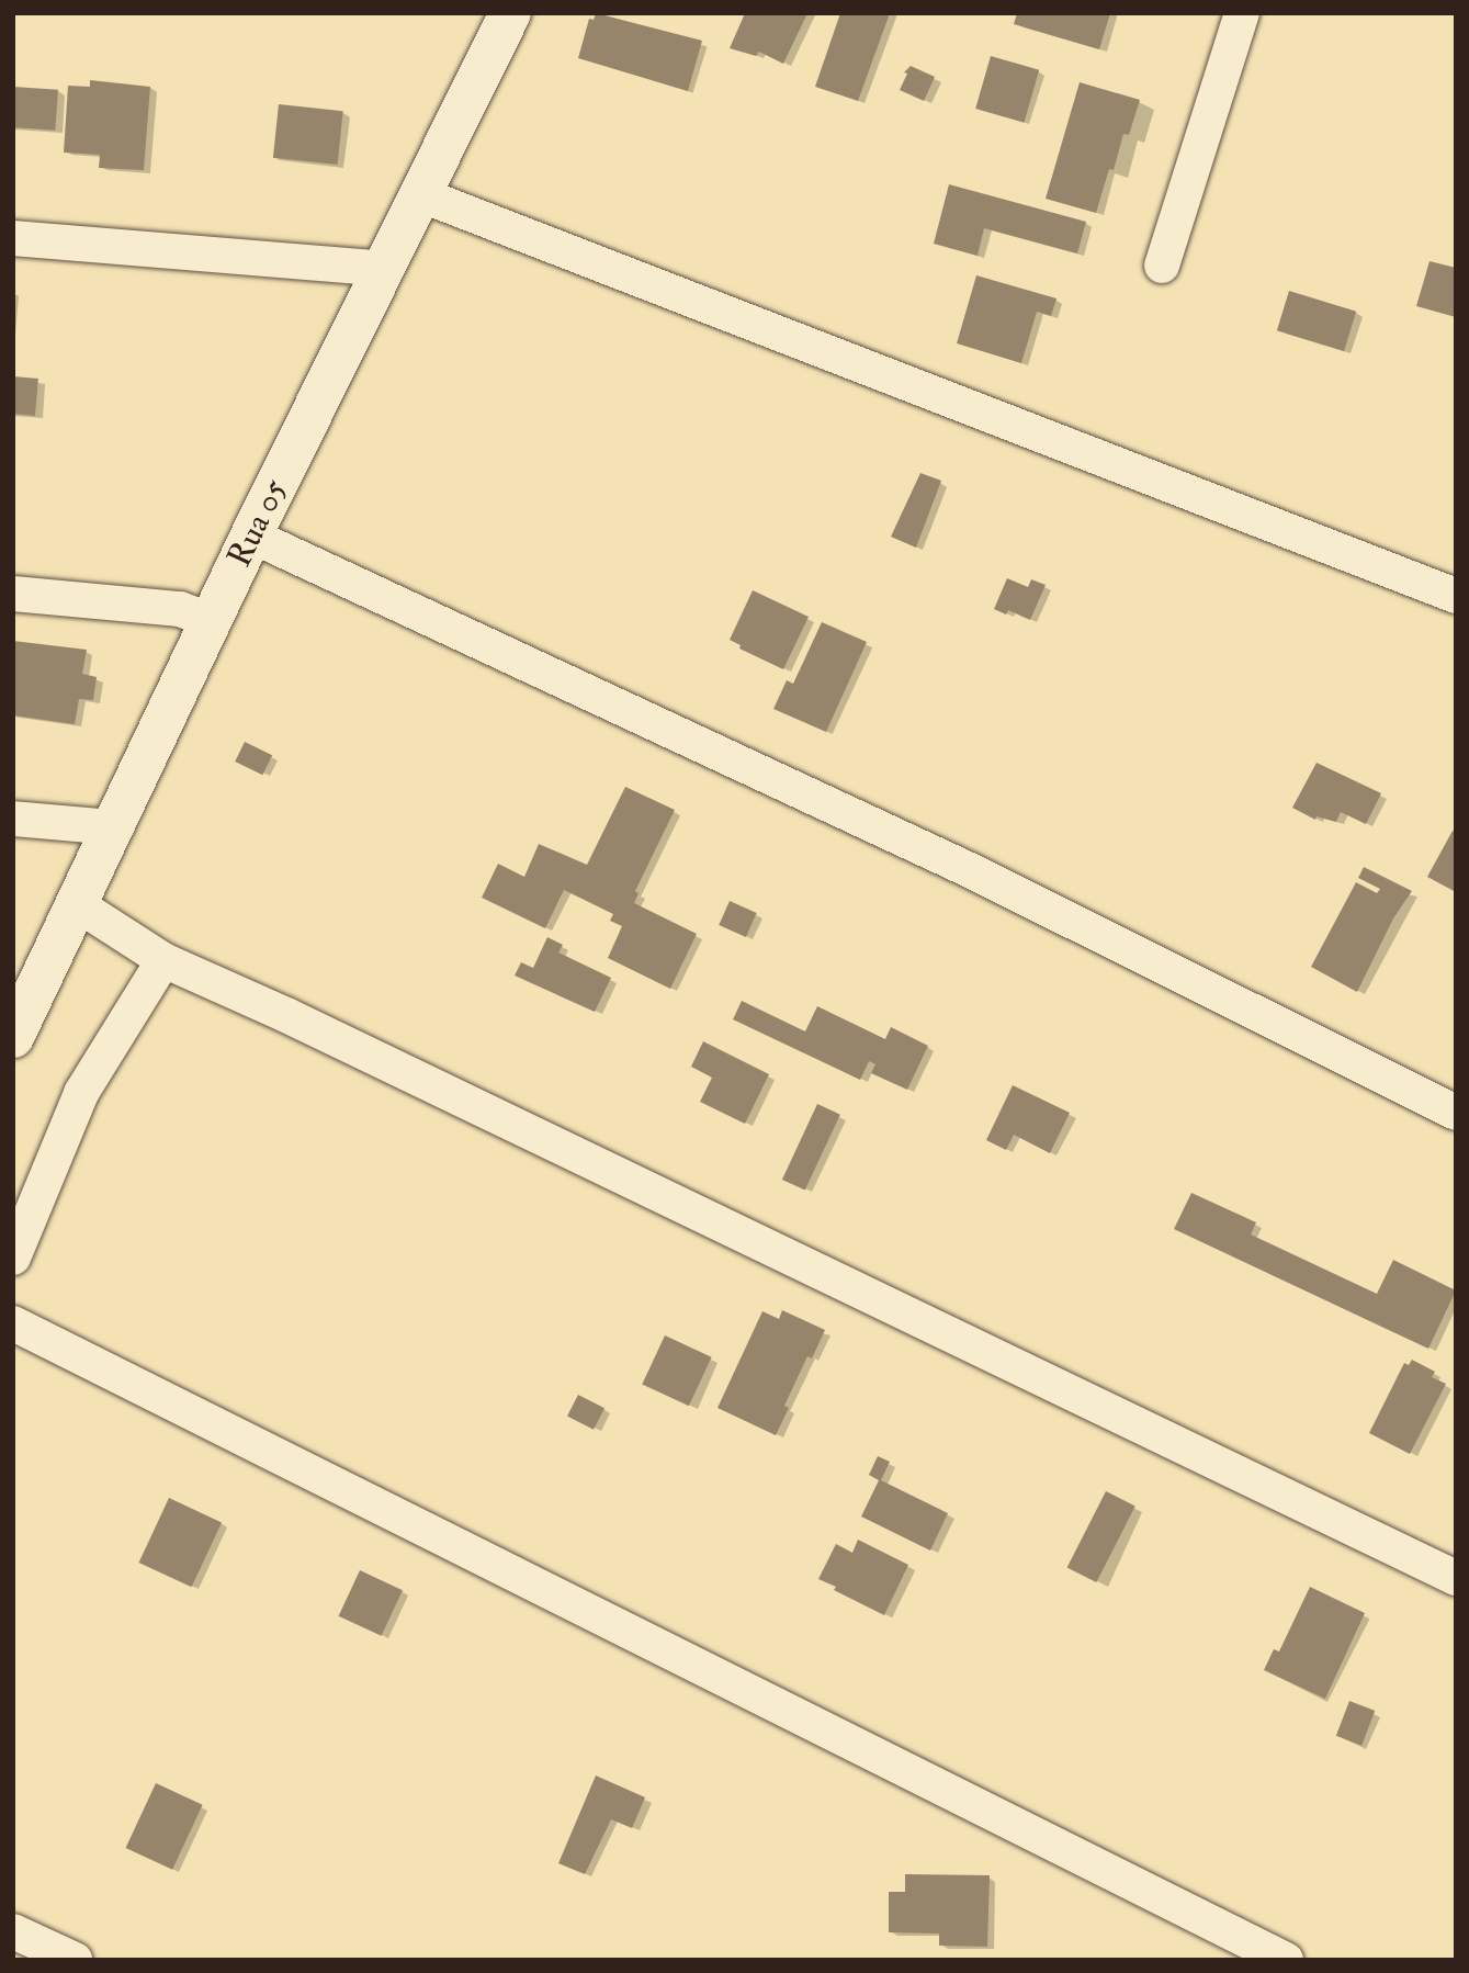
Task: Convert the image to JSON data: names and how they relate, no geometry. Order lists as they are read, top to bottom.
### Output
{
  "streets": {
    "street": ["Rua 05"]
  }
}
